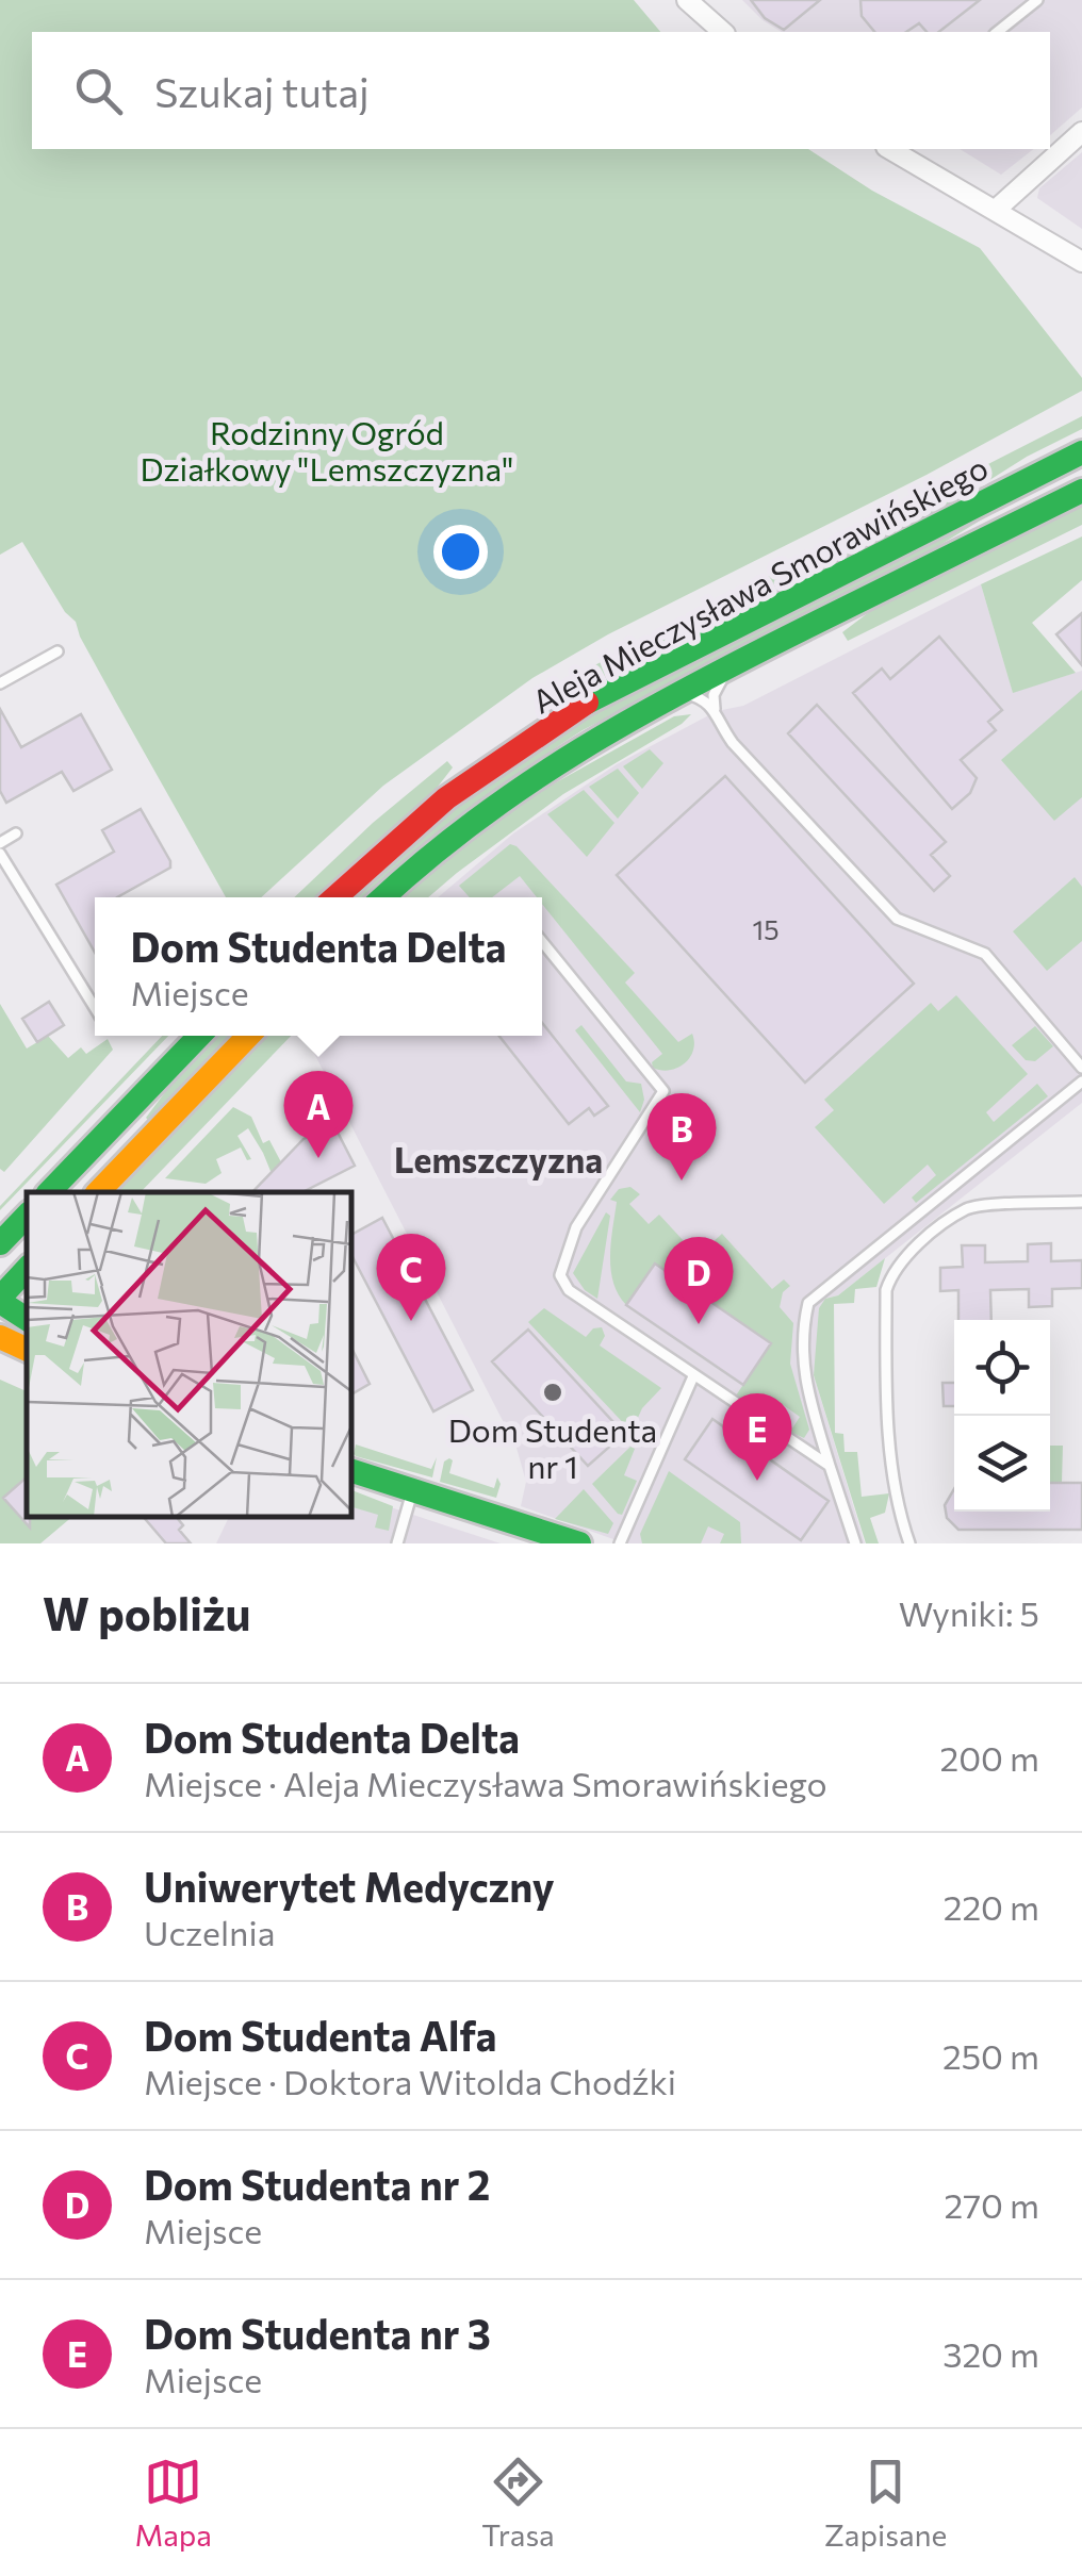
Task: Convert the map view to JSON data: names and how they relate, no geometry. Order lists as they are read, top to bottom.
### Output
{
  "streets": {
    "main road": ["Aleja Mieczysława Smorawińskiego"]
  },
  "districts": ["Lemszczyzna"],
  "parks": ["Rodzinny Ogród Działkowy \"Lemszczyzna\""],
  "places": ["Dom Studenta nr 1"],
  "house_numbers": ["15"],
  "page": {
    "search": "Szukaj tutaj",
    "popup": ["Dom Studenta Delta", "Miejsce"],
    "pins": [
      "A",
      "B",
      "C",
      "D",
      "E"
    ],
    "heading": ["W pobliżu", "Wyniki: 5"],
    "list": [
      {
        "mark": "A",
        "name": "Dom Studenta Delta",
        "note": "Miejsce · Aleja Mieczysława Smorawińskiego",
        "value": "200 m"
      },
      {
        "mark": "B",
        "name": "Uniwerytet Medyczny",
        "note": "Uczelnia",
        "value": "220 m"
      },
      {
        "mark": "C",
        "name": "Dom Studenta Alfa",
        "note": "Miejsce · Doktora Witolda Chodźki",
        "value": "250 m"
      },
      {
        "mark": "D",
        "name": "Dom Studenta nr 2",
        "note": "Miejsce",
        "value": "270 m"
      },
      {
        "mark": "E",
        "name": "Dom Studenta nr 3",
        "note": "Miejsce",
        "value": "320 m"
      }
    ],
    "nav": ["Mapa", "Trasa", "Zapisane"]
  }
}
